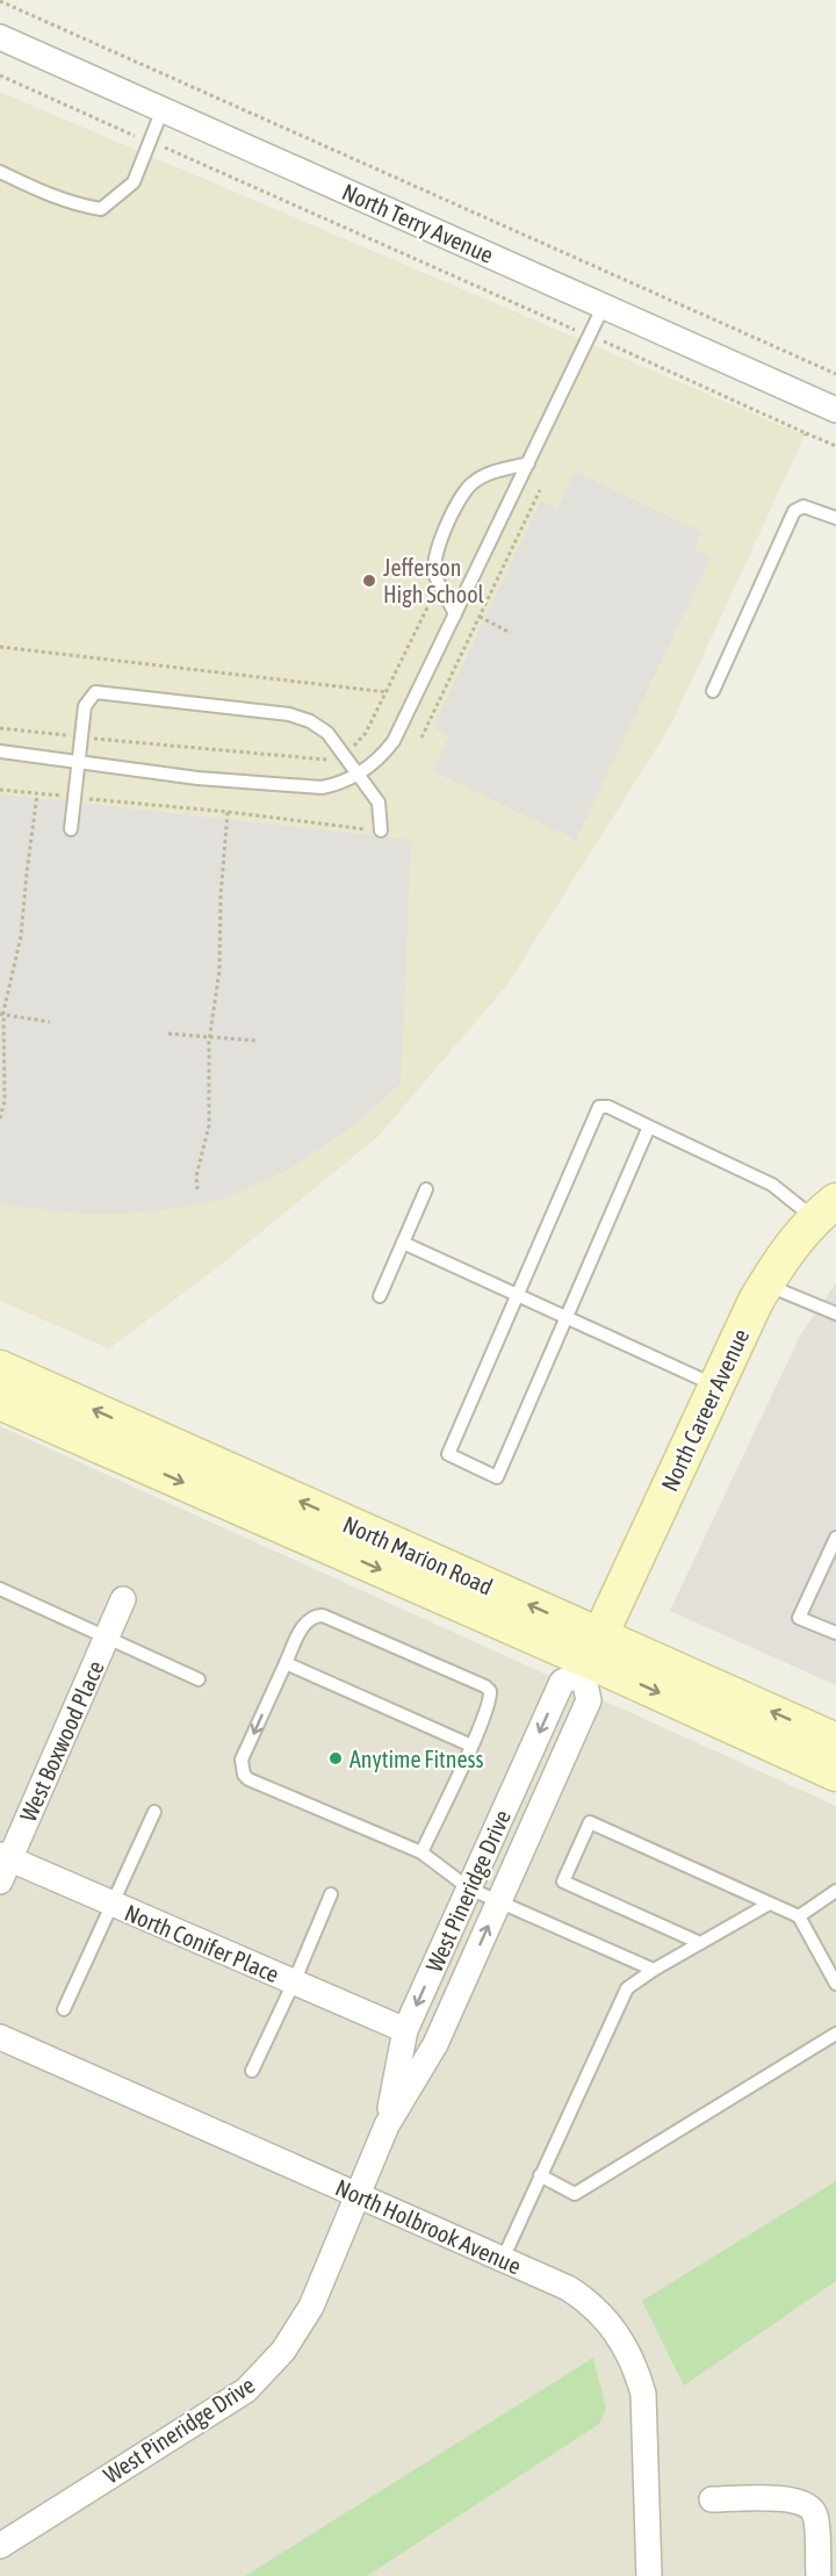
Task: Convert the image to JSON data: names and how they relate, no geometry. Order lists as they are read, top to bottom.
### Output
{
  "streets": {
    "main road": ["North Career Avenue", "North Marion Road"],
    "street": [
      "North Terry Avenue",
      "West Boxwood Place",
      "West Pineridge Drive",
      "North Conifer Place",
      "North Holbrook Avenue"
    ]
  },
  "crossings": [
    ["North Career Avenue", "North Marion Road"],
    ["North Career Avenue", "West Pineridge Drive"],
    ["North Marion Road", "West Pineridge Drive"],
    ["West Boxwood Place", "North Conifer Place"],
    ["West Pineridge Drive", "North Conifer Place"],
    ["West Pineridge Drive", "North Holbrook Avenue"]
  ],
  "places": ["Jefferson High School", "Anytime Fitness"]
}
